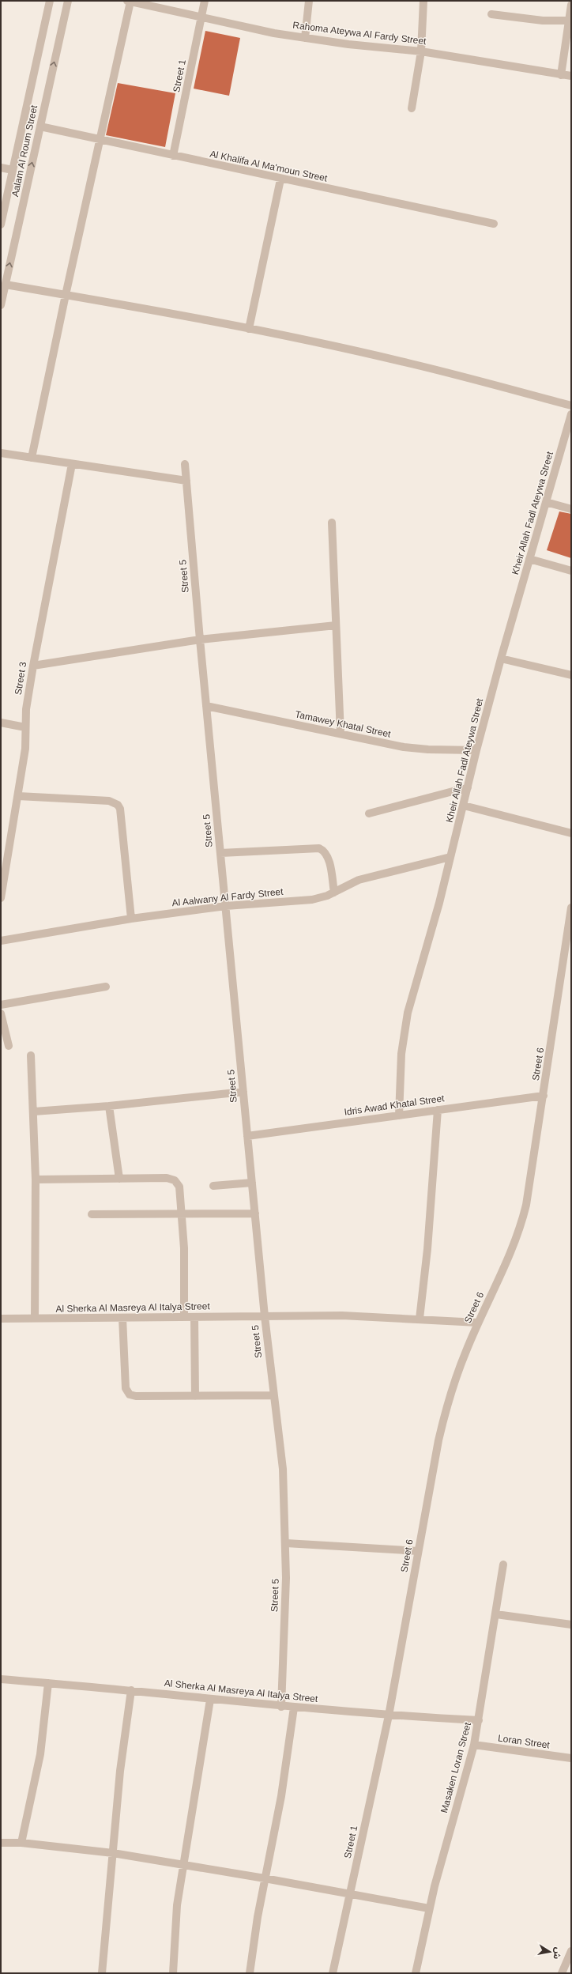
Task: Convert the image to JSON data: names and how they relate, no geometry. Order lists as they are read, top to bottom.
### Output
{
  "streets": {
    "street": [
      "Rahoma Ateywa Al Fardy Street",
      "Street 1",
      "Aalam Al Roum Street",
      "Al Khalifa Al Ma'moun Street",
      "Kheir Allah Fadl Ateywa Street",
      "Street 5",
      "Street 3",
      "Tamawey Khatal Street",
      "Al Aalwany Al Fardy Street",
      "Street 6",
      "Idris Awad Khatal Street",
      "Al Sherka Al Masreya Al Italya Street",
      "Loran Street",
      "Masaken Loran Street"
    ]
  },
  "crossings": [
    ["Rahoma Ateywa Al Fardy Street", "Street 1"],
    ["Street 1", "Al Khalifa Al Ma'moun Street"],
    ["Street 1", "Street 6"],
    ["Street 1", "Al Sherka Al Masreya Al Italya Street"],
    ["Aalam Al Roum Street", "Al Khalifa Al Ma'moun Street"],
    ["Kheir Allah Fadl Ateywa Street", "Tamawey Khatal Street"],
    ["Kheir Allah Fadl Ateywa Street", "Al Aalwany Al Fardy Street"],
    ["Kheir Allah Fadl Ateywa Street", "Idris Awad Khatal Street"],
    ["Street 5", "Tamawey Khatal Street"],
    ["Street 5", "Al Aalwany Al Fardy Street"],
    ["Street 5", "Idris Awad Khatal Street"],
    ["Street 5", "Al Sherka Al Masreya Al Italya Street"],
    ["Street 6", "Idris Awad Khatal Street"],
    ["Street 6", "Al Sherka Al Masreya Al Italya Street"],
    ["Al Sherka Al Masreya Al Italya Street", "Masaken Loran Street"],
    ["Loran Street", "Masaken Loran Street"]
  ],
  "north": "right"
}
